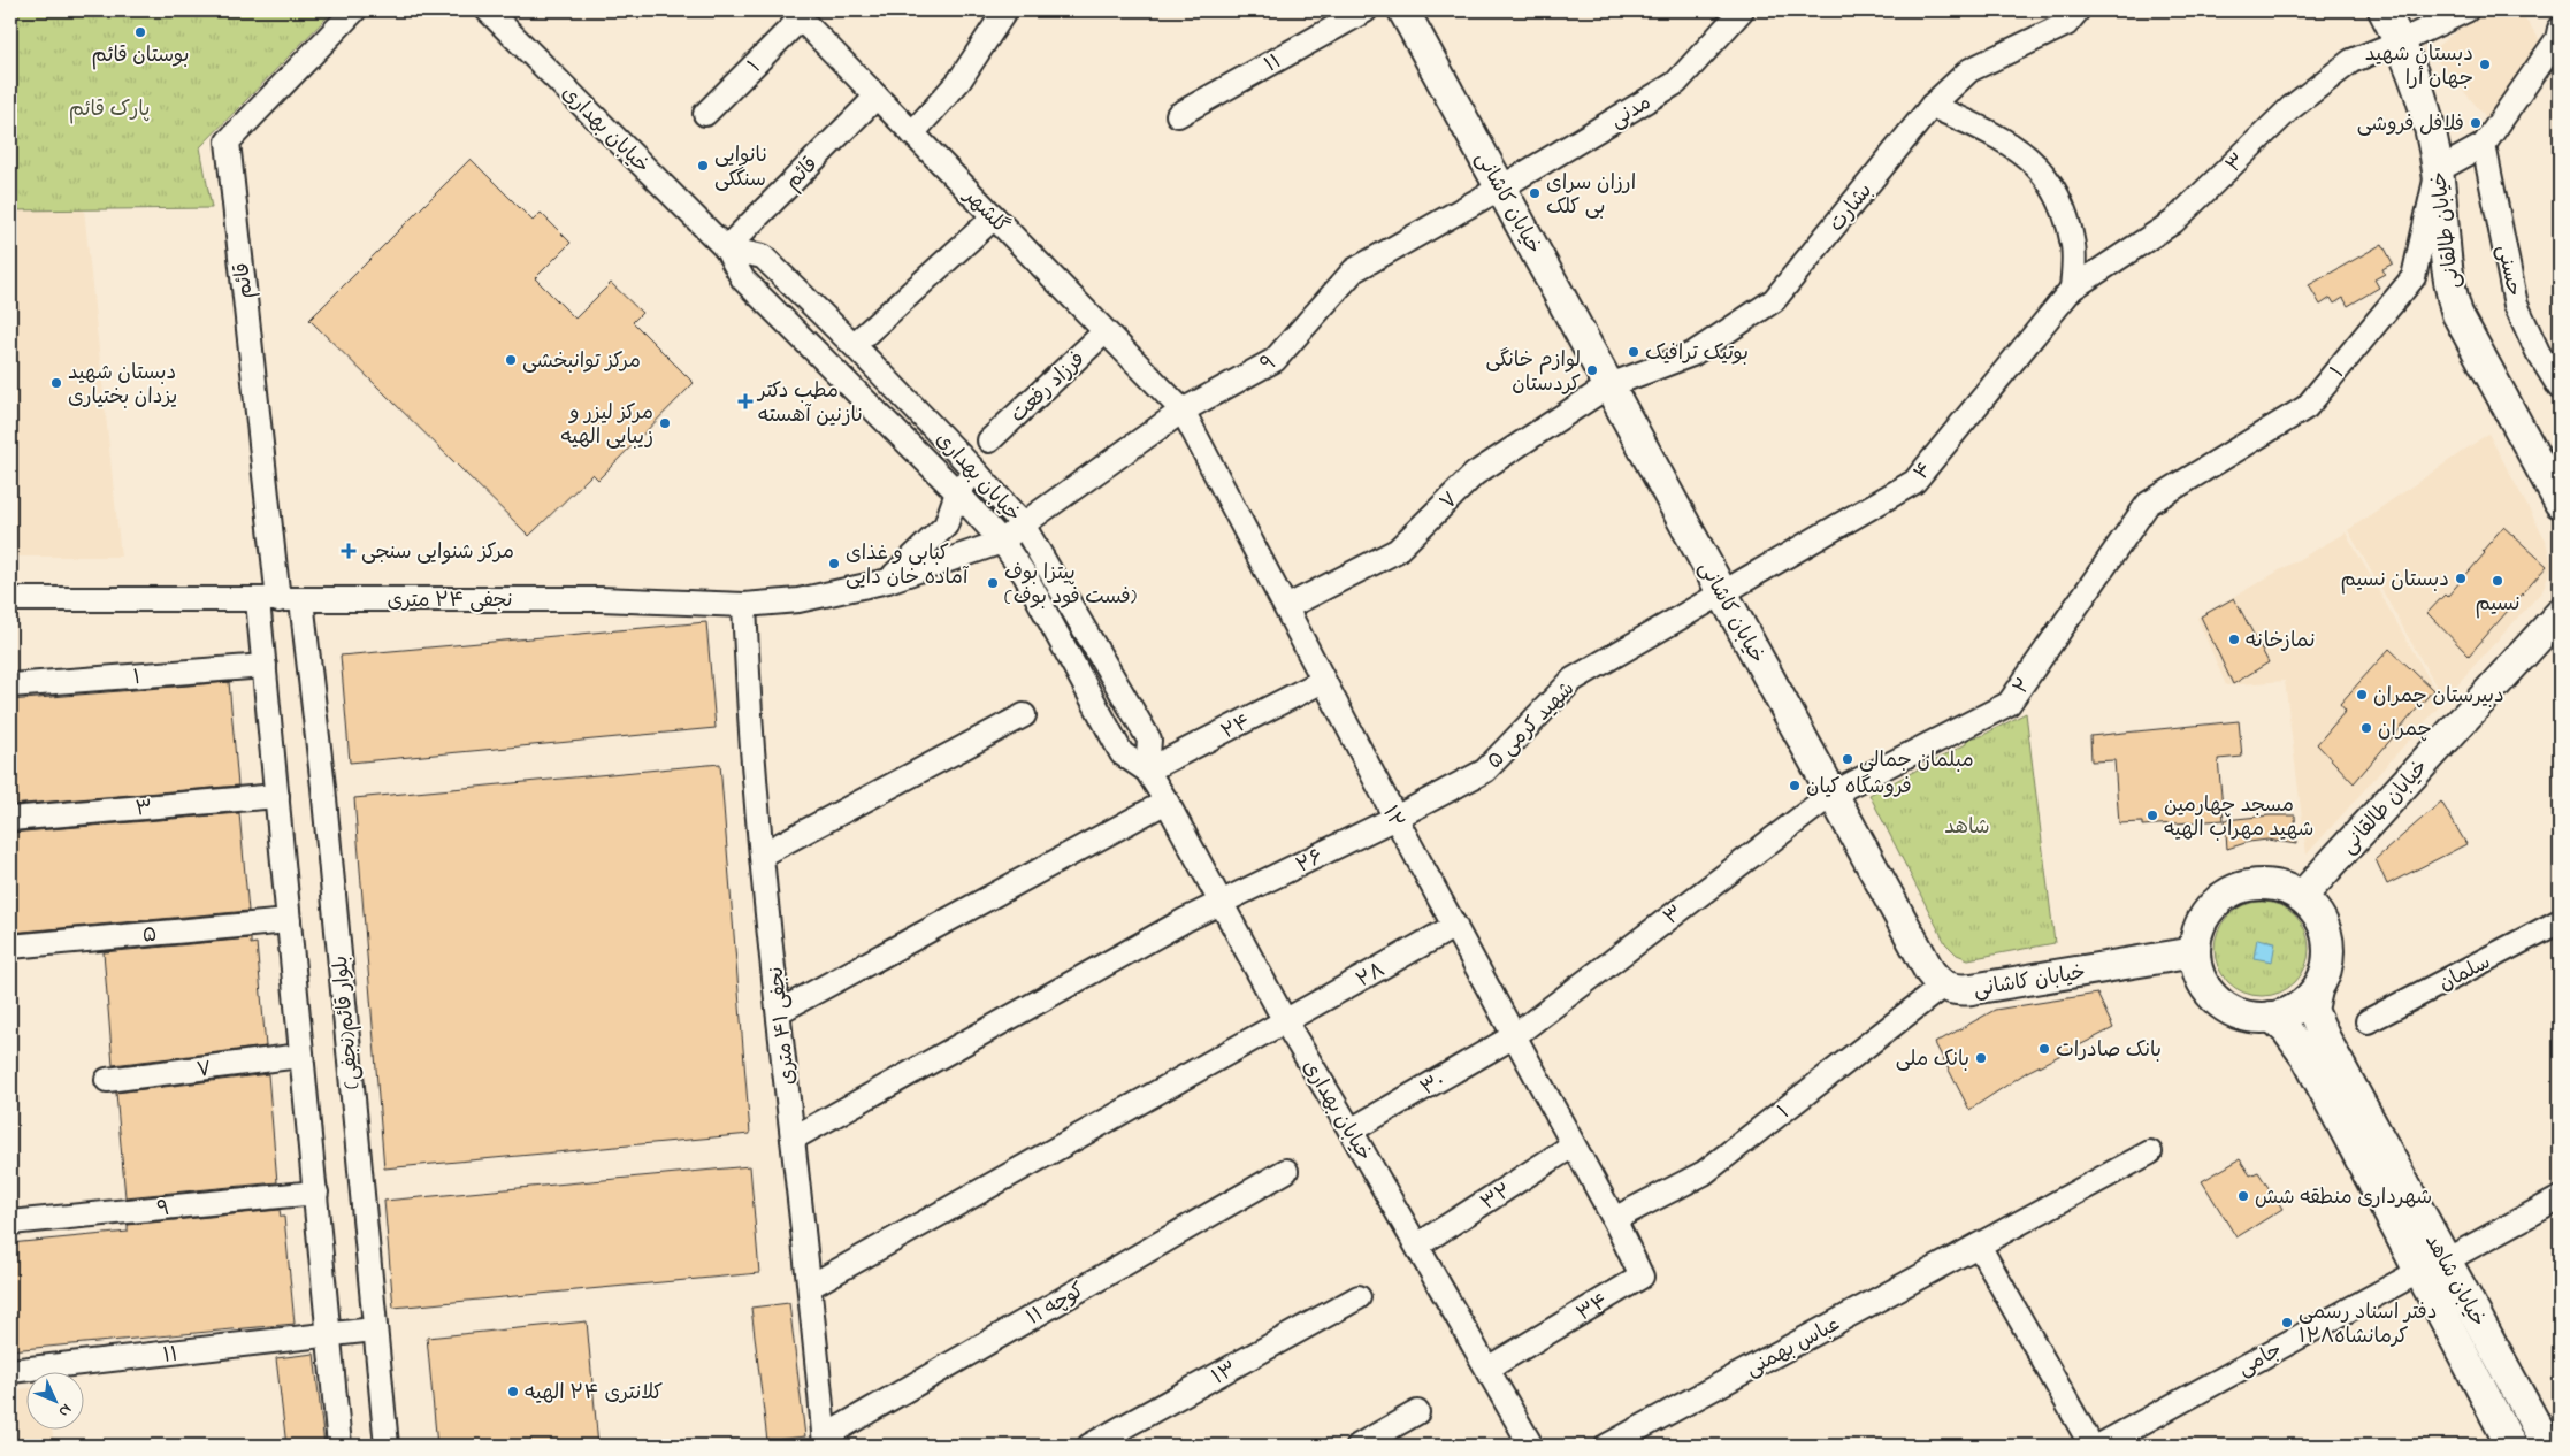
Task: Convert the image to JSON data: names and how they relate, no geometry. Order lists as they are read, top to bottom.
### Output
{
  "streets": {
    "main road": ["خیابان کاشانی", "خیابان طالقانی", "خیابان شاهد"],
    "street": [
      "۱۱",
      "۱",
      "مدنی",
      "خیابان بهداری",
      "۳",
      "قائم",
      "بشارت",
      "گلشهر",
      "حسنی",
      "۹",
      "فرزاد رفعت",
      "۴",
      "۷",
      "نجفی ۲۴ متری",
      "۲",
      "۵ شهید کرمی",
      "۲۴",
      "۱۲",
      "۲۶",
      "۵",
      "سلمان",
      "۲۸",
      "بلوار قائم(نجفی)",
      "نجفی ۴۱ متری",
      "۳۰",
      "۳۲",
      "کوچه ۱۱",
      "۳۴",
      "عباس بهمنی",
      "جامی",
      "۱۳"
    ]
  },
  "crossings": [
    ["۱۱", "بلوار قائم(نجفی)"],
    ["۱", "خیابان کاشانی"],
    ["۱", "گلشهر"],
    ["۱", "خیابان طالقانی"],
    ["۱", "۲"],
    ["۱", "۱۲"],
    ["۱", "۳۴"],
    ["مدنی", "خیابان کاشانی"],
    ["مدنی", "۹"],
    ["خیابان بهداری", "قائم"],
    ["خیابان بهداری", "۹"],
    ["خیابان بهداری", "نجفی ۲۴ متری"],
    ["خیابان بهداری", "۲۴"],
    ["خیابان بهداری", "۲۶"],
    ["خیابان بهداری", "۲۸"],
    ["خیابان بهداری", "۳۰"],
    ["خیابان بهداری", "۳۲"],
    ["خیابان بهداری", "۳۴"],
    ["۳", "خیابان کاشانی"],
    ["۳", "خیابان طالقانی"],
    ["۳", "۴"],
    ["۳", "۲"],
    ["۳", "۱۲"],
    ["۳", "۳۰"],
    ["قائم", "گلشهر"],
    ["قائم", "نجفی ۲۴ متری"],
    ["قائم", "بلوار قائم(نجفی)"],
    ["خیابان کاشانی", "بشارت"],
    ["خیابان کاشانی", "خیابان طالقانی"],
    ["خیابان کاشانی", "۹"],
    ["خیابان کاشانی", "۴"],
    ["خیابان کاشانی", "۷"],
    ["خیابان کاشانی", "۲"],
    ["خیابان کاشانی", "۵ شهید کرمی"],
    ["خیابان کاشانی", "خیابان شاهد"],
    ["بشارت", "۷"],
    ["گلشهر", "۹"],
    ["گلشهر", "فرزاد رفعت"],
    ["گلشهر", "۱۲"],
    ["خیابان طالقانی", "خیابان شاهد"],
    ["۹", "نجفی ۲۴ متری"],
    ["۹", "۱۲"],
    ["۴", "۵ شهید کرمی"],
    ["۷", "۱۲"],
    ["نجفی ۲۴ متری", "بلوار قائم(نجفی)"],
    ["نجفی ۲۴ متری", "نجفی ۴۱ متری"],
    ["۵ شهید کرمی", "۱۲"],
    ["۵ شهید کرمی", "۲۶"],
    ["۲۴", "۱۲"],
    ["۱۲", "۲۶"],
    ["۱۲", "۲۸"],
    ["۱۲", "۳۰"],
    ["۱۲", "۳۲"],
    ["۱۲", "۳۴"],
    ["۲۶", "نجفی ۴۱ متری"],
    ["۲۸", "نجفی ۴۱ متری"],
    ["نجفی ۴۱ متری", "کوچه ۱۱"],
    ["خیابان شاهد", "جامی"]
  ],
  "parks": ["پارک قائم", "شاهد"],
  "places": {
    "other": [
      "بوستان قائم",
      "دبستان شهید جهان أرا",
      "فلافل فروشی",
      "نانوایی سنگکی",
      "ارزان سرای بی کلک",
      "بوتیک ترافیک",
      "مرکز توانبخشی",
      "لوازم خانگی کردستان",
      "دبستان شهید یزدان بختیاری",
      "مرکز لیزر و زیبایی الهیه",
      "کبابی و غذای آماده خان دایی",
      "دبستان نسیم",
      "نسیم",
      "پیتزا بوف (فست فود بوف)",
      "نمازخانه",
      "دبیرستان چمران",
      "چمران",
      "مبلمان جمالی",
      "فروشگاه کیان",
      "مسجد چهارمین شهید مهراب الهیه",
      "بانک صادرات",
      "بانک ملی",
      "شهرداری منطقه شش",
      "دفتر اسناد رسمی ۱۲۸کرمانشاه",
      "کلانتری ۲۴ الهیه"
    ],
    "health": ["مطب دکتر نازنین آهسته", "مرکز شنوایی سنجی"]
  },
  "north": "bottom right"
}
